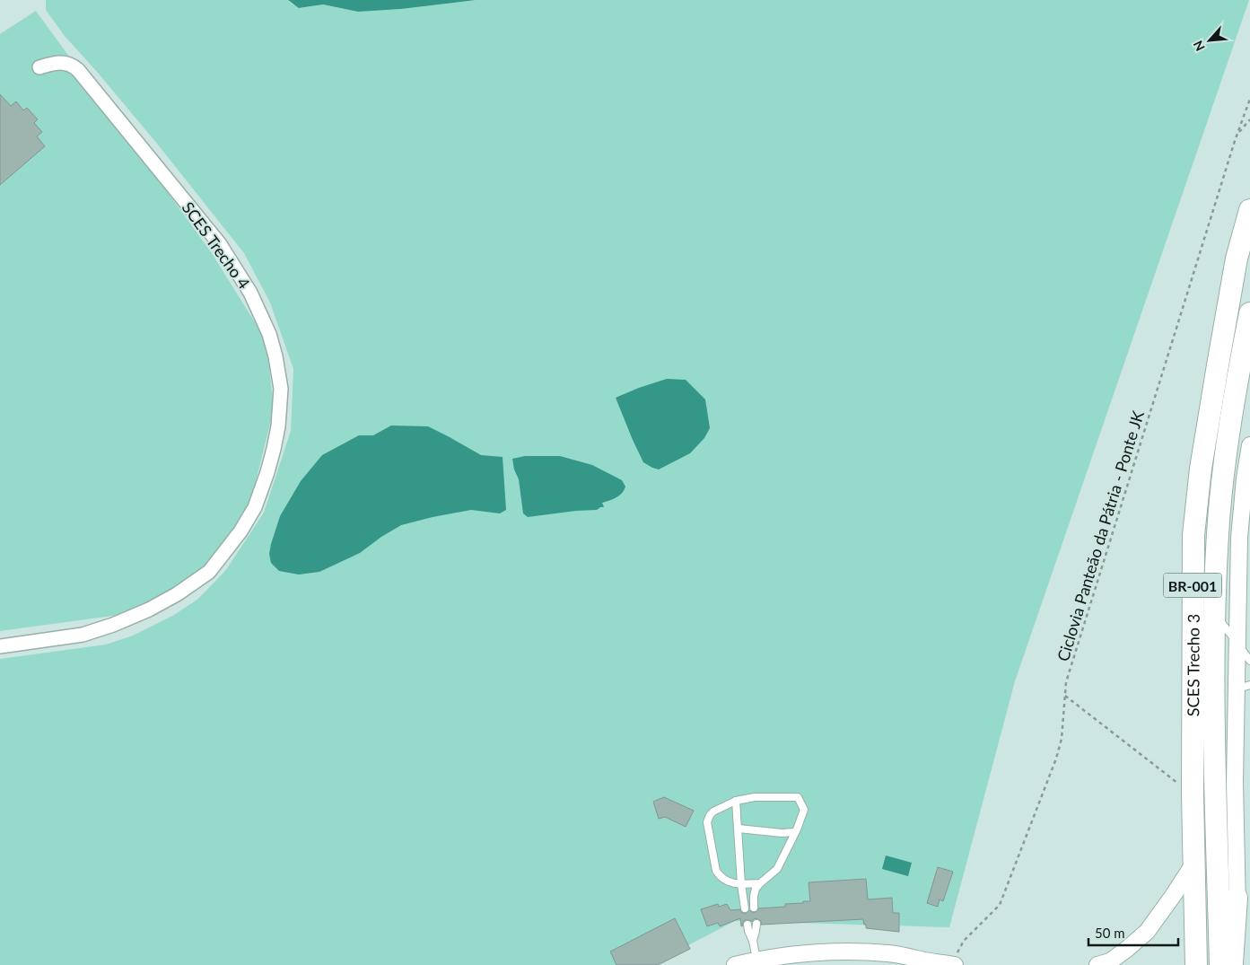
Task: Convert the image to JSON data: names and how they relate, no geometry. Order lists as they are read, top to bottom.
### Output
{
  "streets": {
    "highway": ["BR-001", "SCES Trecho 3"],
    "street": ["SCES Trecho 4"],
    "path": ["Ciclovia Panteão da Pátria - Ponte JK"]
  },
  "scale_bar": "50 m",
  "north": "bottom left"
}
